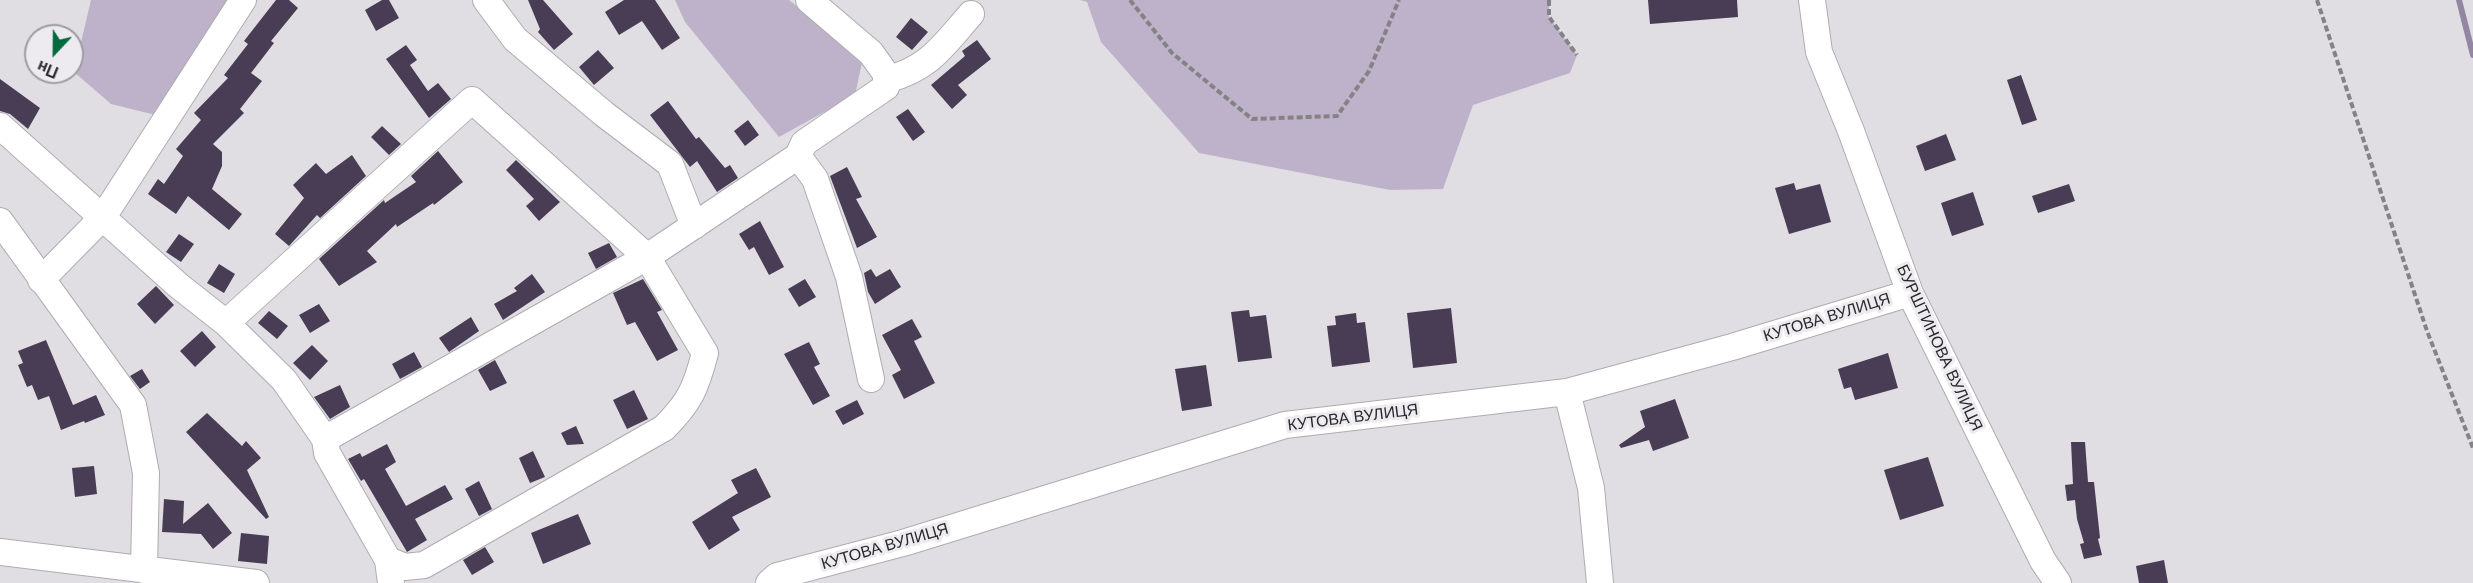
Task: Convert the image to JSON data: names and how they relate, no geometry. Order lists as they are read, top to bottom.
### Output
{
  "streets": {
    "street": ["КУТОВА ВУЛИЦЯ", "БУРШТИНОВА ВУЛИЦЯ"]
  },
  "crossings": [
    ["КУТОВА ВУЛИЦЯ", "БУРШТИНОВА ВУЛИЦЯ"]
  ],
  "north": "bottom"
}
